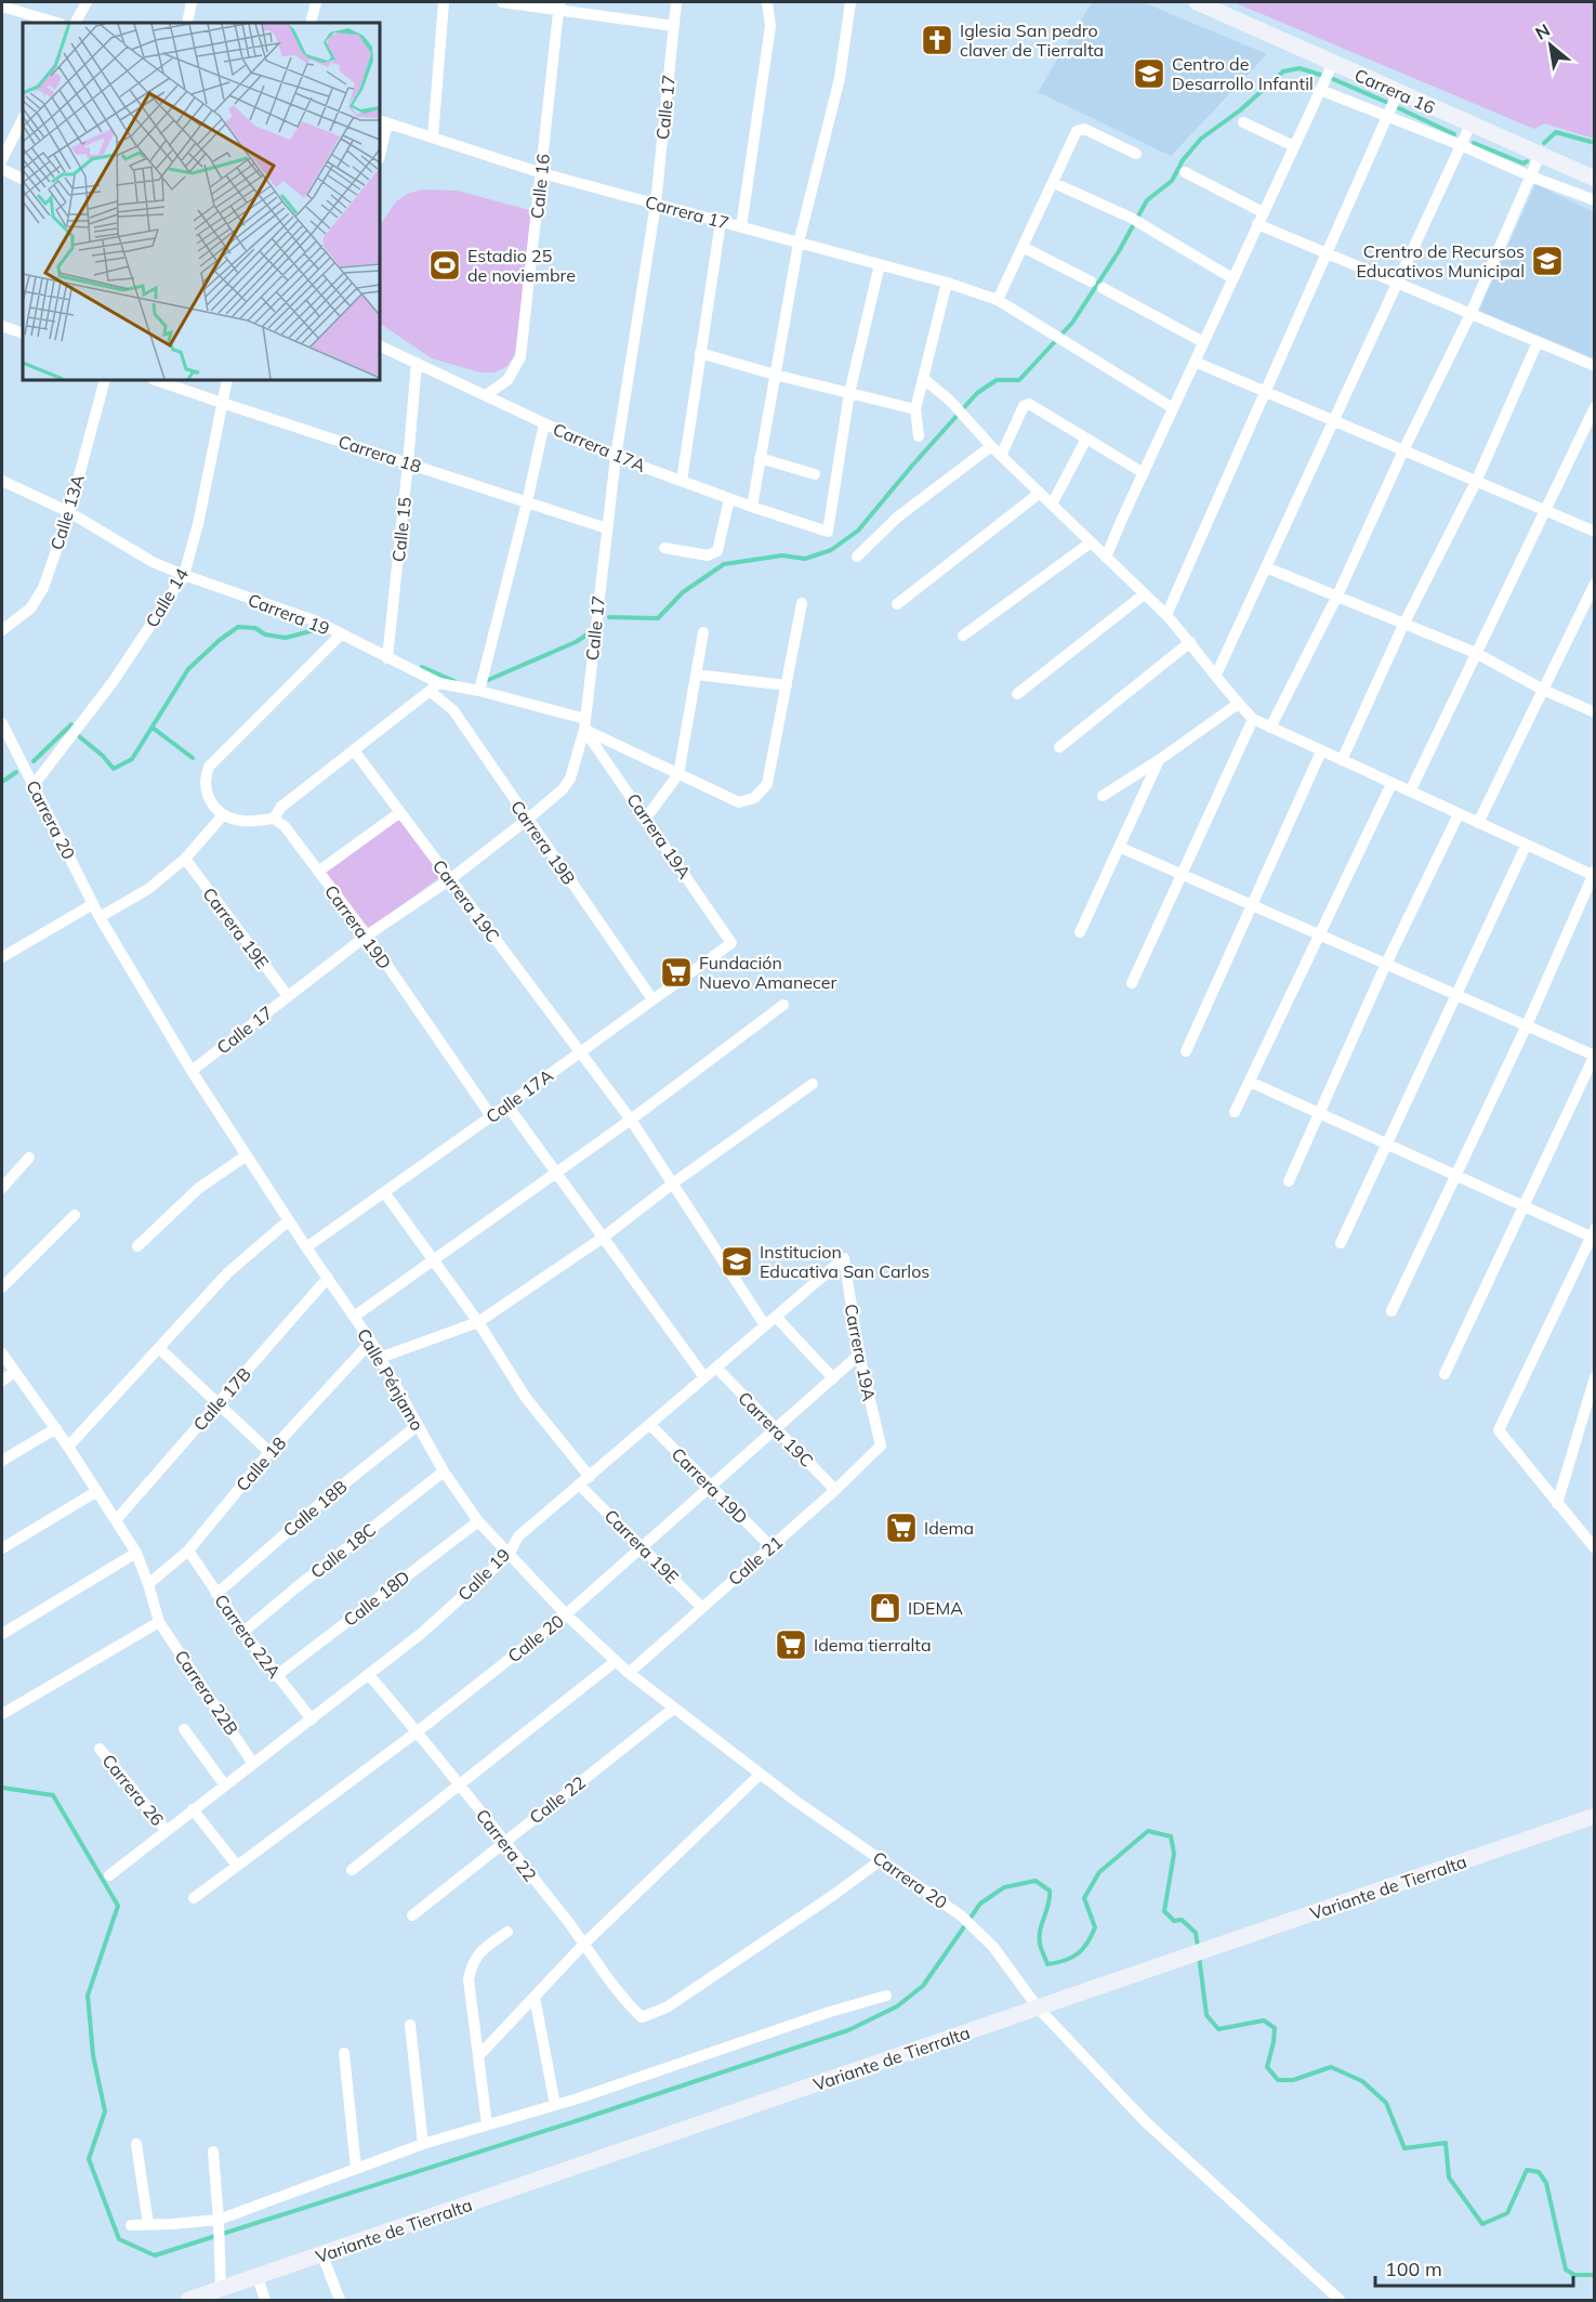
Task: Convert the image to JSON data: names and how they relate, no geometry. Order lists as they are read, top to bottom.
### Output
{
  "streets": {
    "main road": ["Carrera 16", "Variante de Tierralta"],
    "street": [
      "Calle 17",
      "Calle 16",
      "Carrera 17",
      "Carrera 17A",
      "Carrera 18",
      "Calle 13A",
      "Calle 15",
      "Calle 14",
      "Carrera 19",
      "Carrera 20",
      "Carrera 19A",
      "Carrera 19B",
      "Carrera 19C",
      "Carrera 19D",
      "Carrera 19E",
      "Calle 17A",
      "Calle Pénjamo",
      "Calle 17B",
      "Calle 18",
      "Calle 18B",
      "Calle 18C",
      "Calle 21",
      "Calle 19",
      "Calle 18D",
      "Carrera 22A",
      "Calle 20",
      "Carrera 22B",
      "Carrera 26",
      "Calle 22",
      "Carrera 22"
    ]
  },
  "crossings": [
    ["Calle 17", "Carrera 17"],
    ["Calle 17", "Carrera 17A"],
    ["Calle 17", "Carrera 18"],
    ["Calle 17", "Carrera 19"],
    ["Calle 17", "Carrera 19A"],
    ["Calle 17", "Carrera 19B"],
    ["Calle 17", "Carrera 19C"],
    ["Calle 17", "Carrera 19D"],
    ["Calle 17", "Carrera 19E"],
    ["Calle 17", "Calle Pénjamo"],
    ["Calle 16", "Carrera 17"],
    ["Calle 16", "Carrera 17A"],
    ["Carrera 17A", "Calle 15"],
    ["Carrera 18", "Calle 15"],
    ["Carrera 18", "Calle 14"],
    ["Calle 13A", "Carrera 19"],
    ["Calle 15", "Carrera 19"],
    ["Calle 14", "Carrera 19"],
    ["Calle 14", "Carrera 20"],
    ["Carrera 19", "Carrera 19A"],
    ["Carrera 19", "Carrera 19B"],
    ["Carrera 20", "Calle Pénjamo"],
    ["Carrera 20", "Carrera 22"],
    ["Carrera 20", "Variante de Tierralta"],
    ["Carrera 19A", "Calle 17A"],
    ["Carrera 19A", "Calle 21"],
    ["Carrera 19A", "Calle 19"],
    ["Carrera 19A", "Calle 20"],
    ["Carrera 19B", "Calle 17A"],
    ["Carrera 19C", "Calle 17A"],
    ["Carrera 19C", "Calle 21"],
    ["Carrera 19C", "Calle 19"],
    ["Carrera 19C", "Calle 20"],
    ["Carrera 19D", "Calle 17A"],
    ["Carrera 19D", "Calle 21"],
    ["Carrera 19D", "Calle 19"],
    ["Carrera 19D", "Calle 20"],
    ["Carrera 19E", "Calle 17A"],
    ["Carrera 19E", "Calle 21"],
    ["Carrera 19E", "Calle 19"],
    ["Carrera 19E", "Calle 20"],
    ["Calle 17A", "Calle Pénjamo"],
    ["Calle Pénjamo", "Calle 17B"],
    ["Calle Pénjamo", "Calle 18"],
    ["Calle Pénjamo", "Calle 18B"],
    ["Calle Pénjamo", "Calle 18C"],
    ["Calle Pénjamo", "Calle 21"],
    ["Calle Pénjamo", "Calle 19"],
    ["Calle Pénjamo", "Calle 18D"],
    ["Calle Pénjamo", "Calle 20"],
    ["Calle Pénjamo", "Calle 22"],
    ["Calle 17B", "Carrera 22B"],
    ["Calle 18", "Carrera 22A"],
    ["Calle 18", "Carrera 22B"],
    ["Calle 18B", "Carrera 22A"],
    ["Calle 18C", "Carrera 22A"],
    ["Calle 19", "Carrera 22A"],
    ["Calle 19", "Carrera 22B"],
    ["Calle 19", "Carrera 26"],
    ["Calle 19", "Carrera 22"],
    ["Calle 18D", "Carrera 22A"],
    ["Calle 20", "Carrera 22"],
    ["Calle 22", "Carrera 22"]
  ],
  "places": {
    "church": ["Iglesia San pedro claver de Tierralta"],
    "school or university": ["Centro de Desarrollo Infantil", "Crentro de Recursos Educativos Municipal", "Institucion Educativa San Carlos"],
    "sports": ["Estadio 25 de noviembre"],
    "supermarket": ["Fundación Nuevo Amanecer", "Idema", "Idema tierralta"],
    "shop": ["IDEMA"]
  },
  "scale_bar": "100 m",
  "north": "top left"
}
